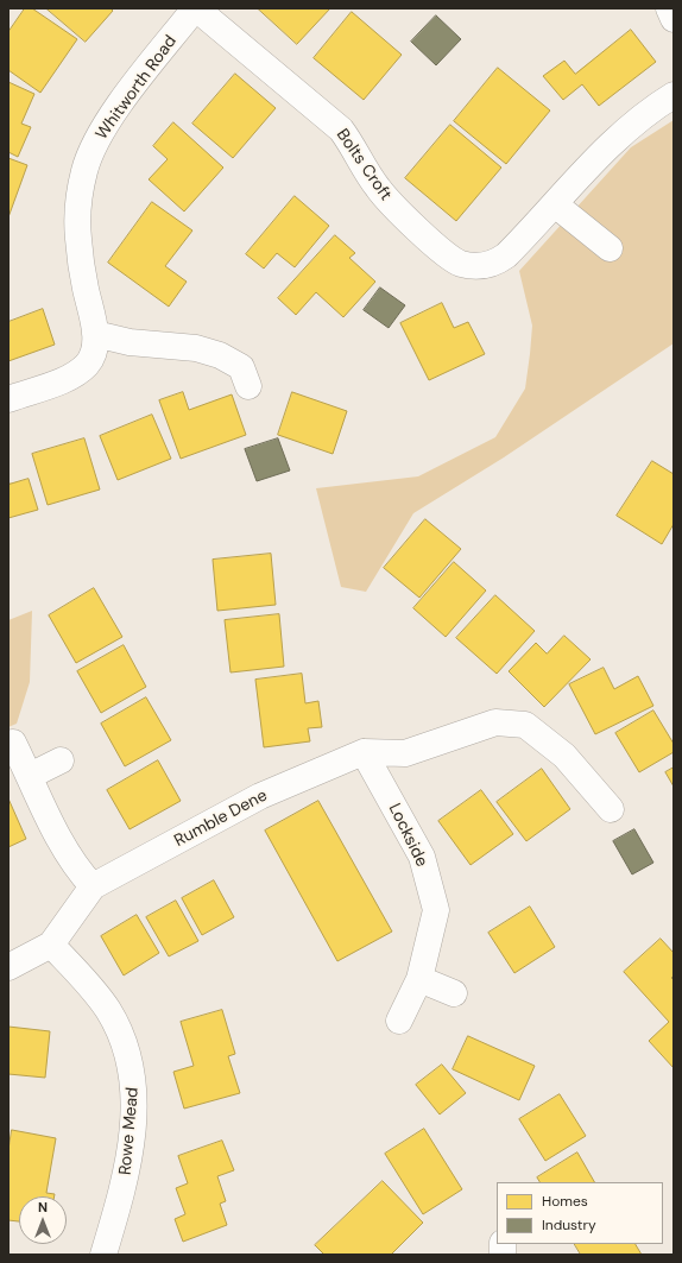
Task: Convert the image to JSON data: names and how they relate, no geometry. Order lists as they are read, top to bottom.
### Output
{
  "streets": {
    "street": [
      "Whitworth Road",
      "Bolts Croft",
      "Rumble Dene",
      "Lockside",
      "Rowe Mead"
    ]
  },
  "crossings": [
    ["Whitworth Road", "Bolts Croft"],
    ["Rumble Dene", "Lockside"],
    ["Rumble Dene", "Rowe Mead"]
  ],
  "legend": ["Homes", "Industry"],
  "north": "top"
}
